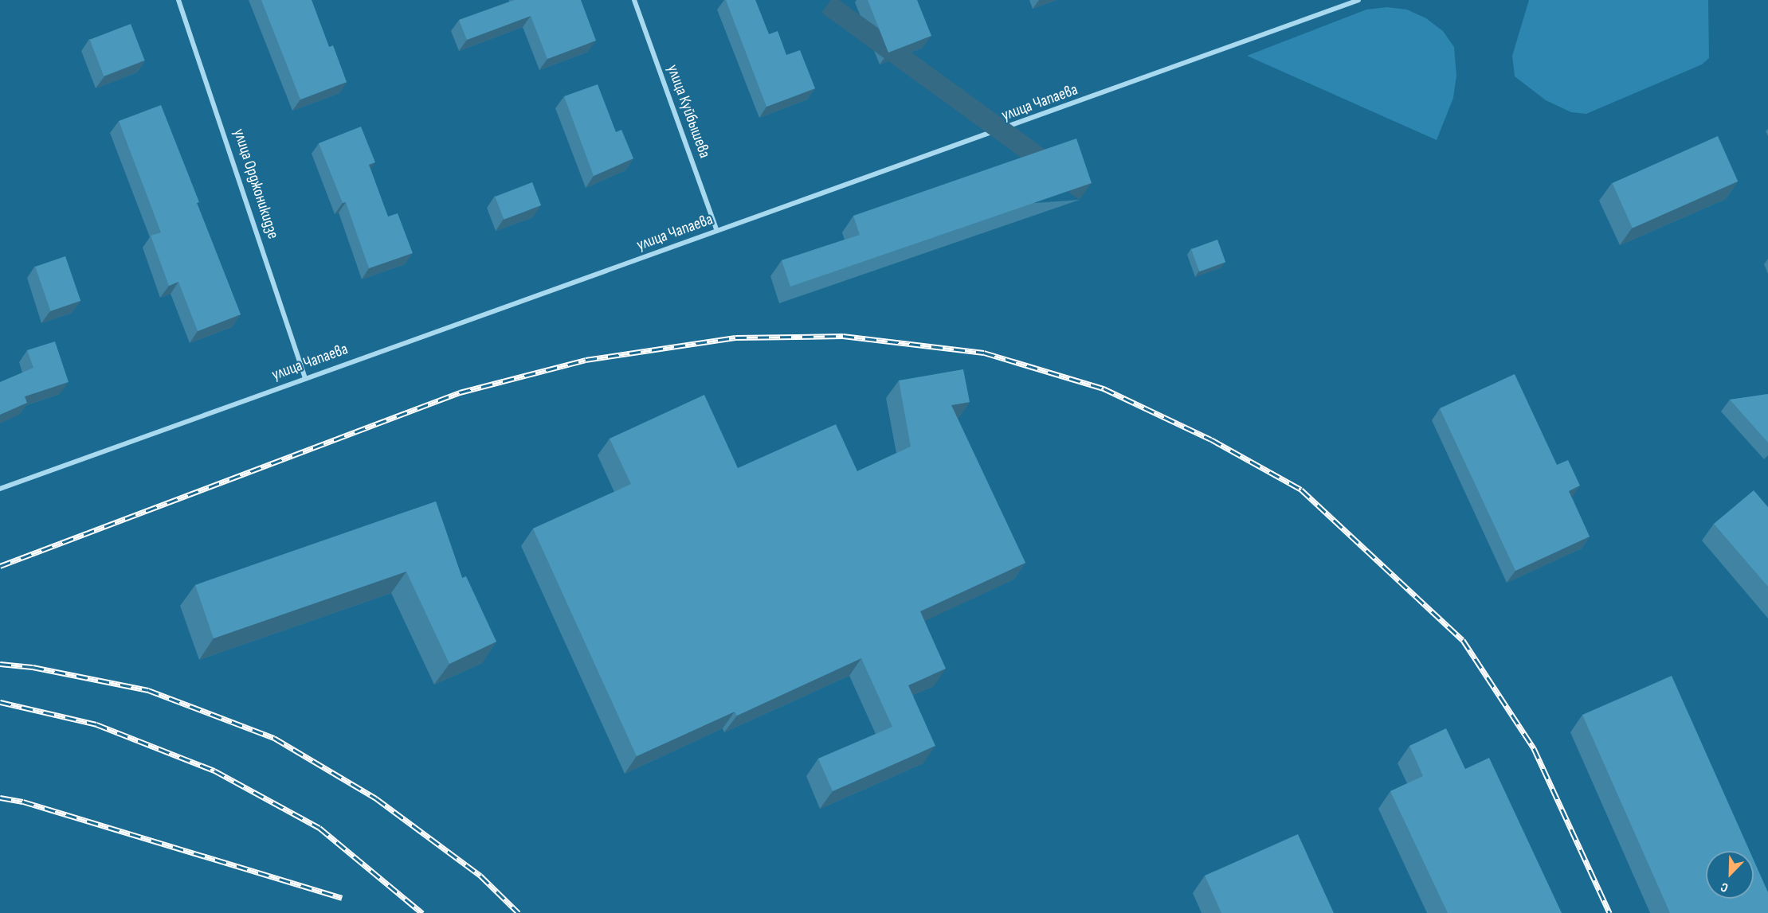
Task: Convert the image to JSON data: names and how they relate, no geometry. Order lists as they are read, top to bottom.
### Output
{
  "streets": {
    "street": ["улица Чапаева", "улица Куйбышева", "улица Орджоникидзе"]
  },
  "crossings": [
    ["улица Чапаева", "улица Куйбышева"],
    ["улица Чапаева", "улица Орджоникидзе"]
  ],
  "north": "bottom left"
}
